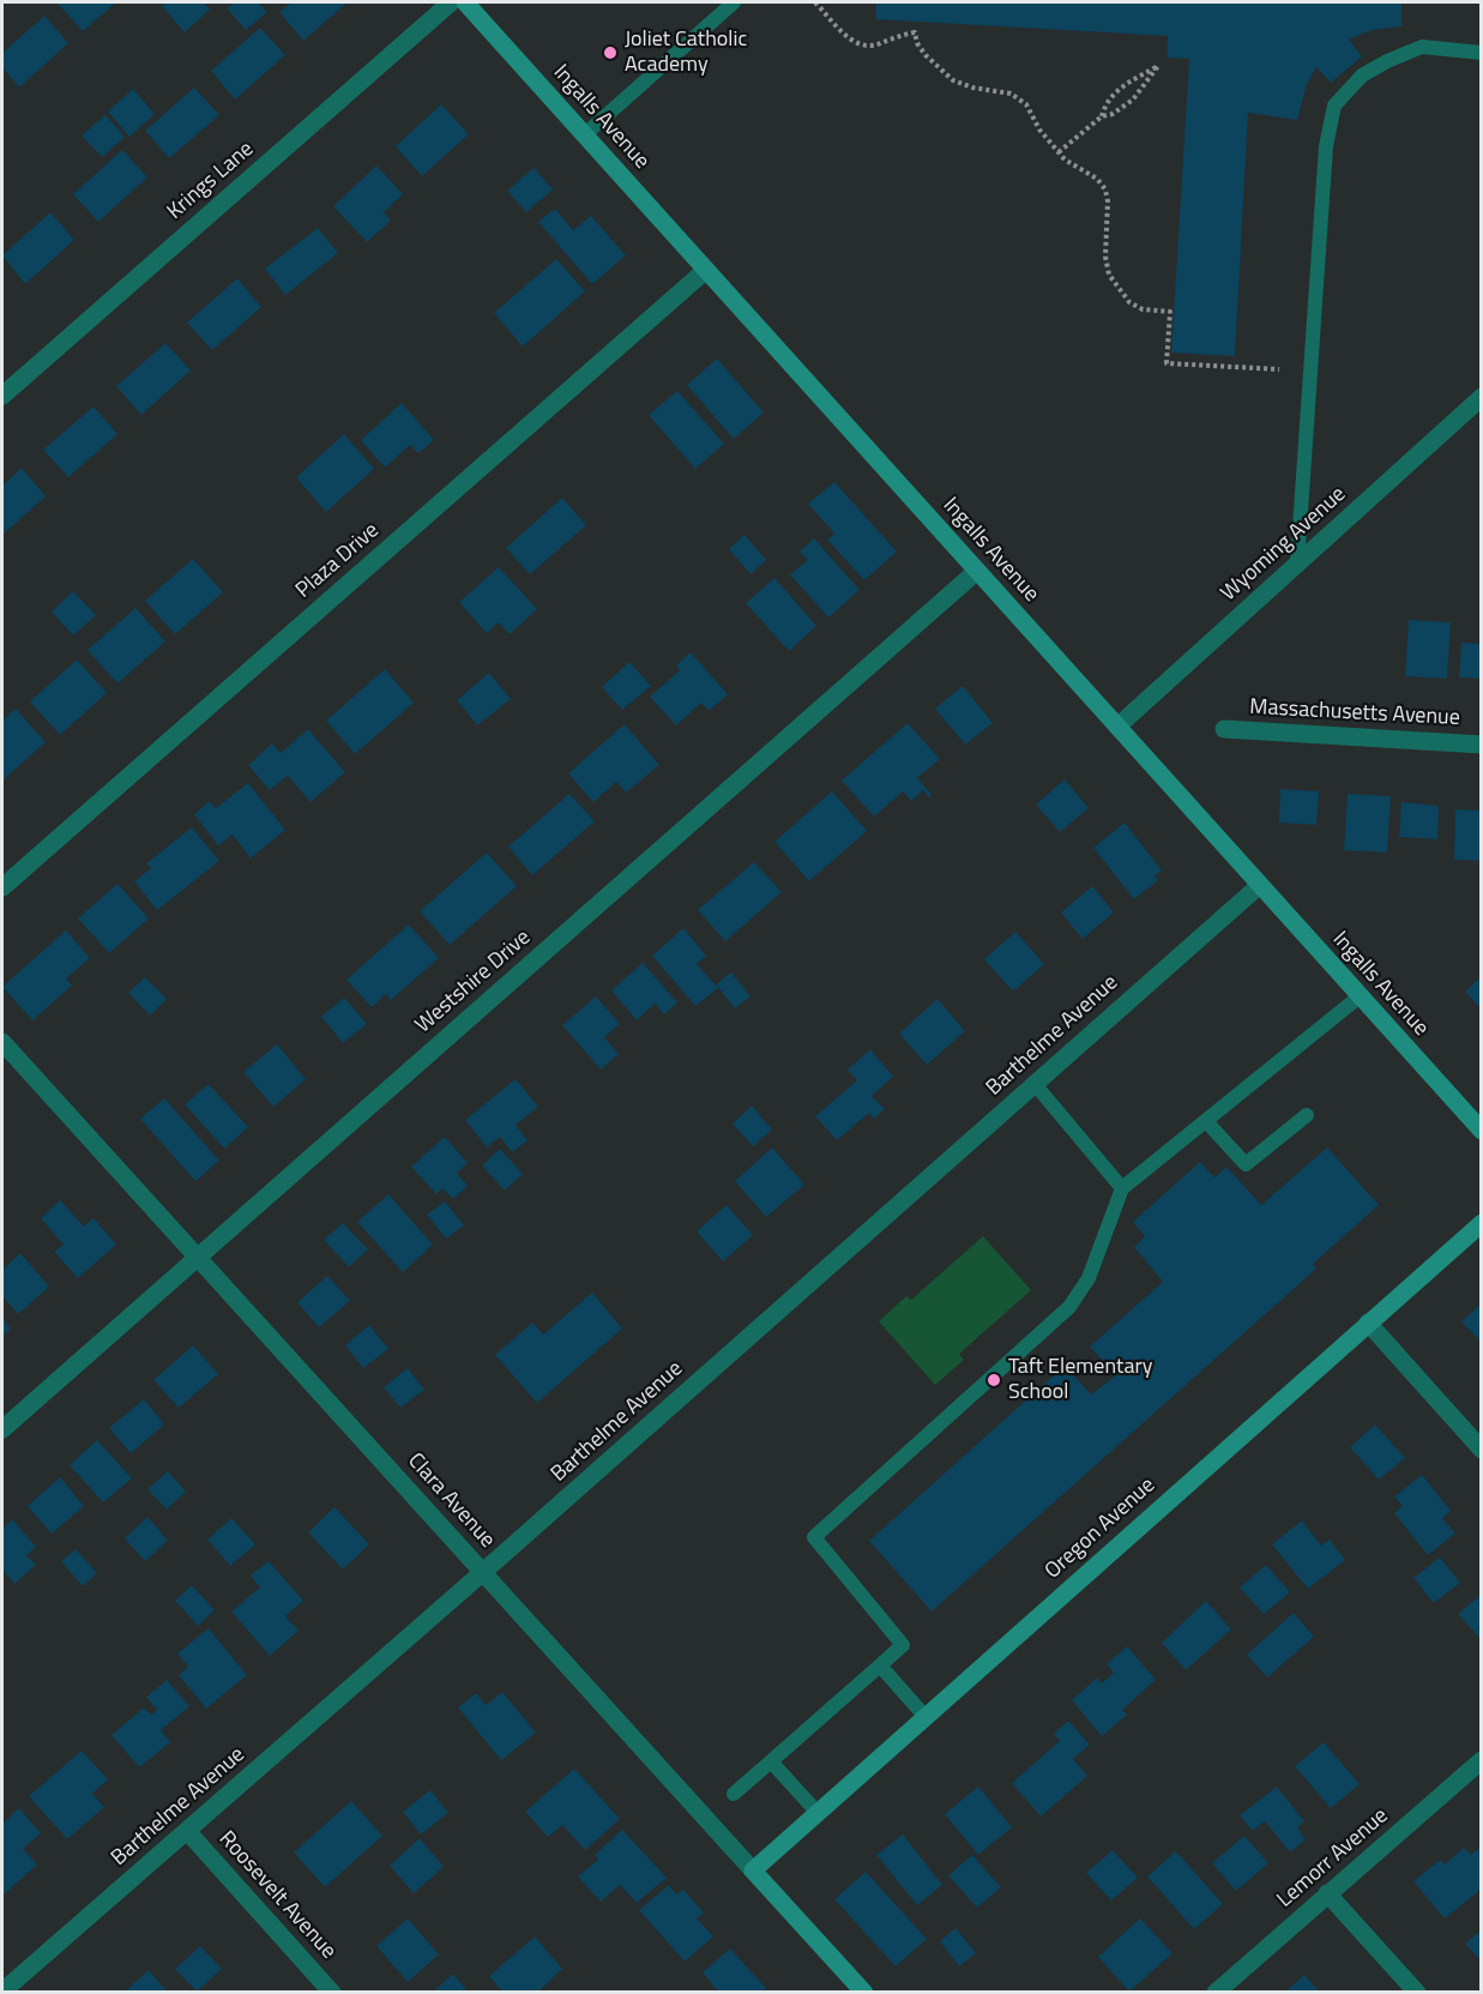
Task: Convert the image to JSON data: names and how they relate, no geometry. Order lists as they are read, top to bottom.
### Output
{
  "streets": {
    "street": [
      "Ingalls Avenue",
      "Krings Lane",
      "Wyoming Avenue",
      "Plaza Drive",
      "Massachusetts Avenue",
      "Westshire Drive",
      "Barthelme Avenue",
      "Clara Avenue",
      "Oregon Avenue",
      "Lemorr Avenue",
      "Roosevelt Avenue"
    ]
  },
  "crossings": [
    ["Ingalls Avenue", "Wyoming Avenue"],
    ["Ingalls Avenue", "Plaza Drive"],
    ["Ingalls Avenue", "Westshire Drive"],
    ["Ingalls Avenue", "Barthelme Avenue"],
    ["Westshire Drive", "Clara Avenue"],
    ["Barthelme Avenue", "Clara Avenue"],
    ["Barthelme Avenue", "Roosevelt Avenue"],
    ["Clara Avenue", "Oregon Avenue"]
  ],
  "places": ["Joliet Catholic Academy", "Taft Elementary School"]
}
